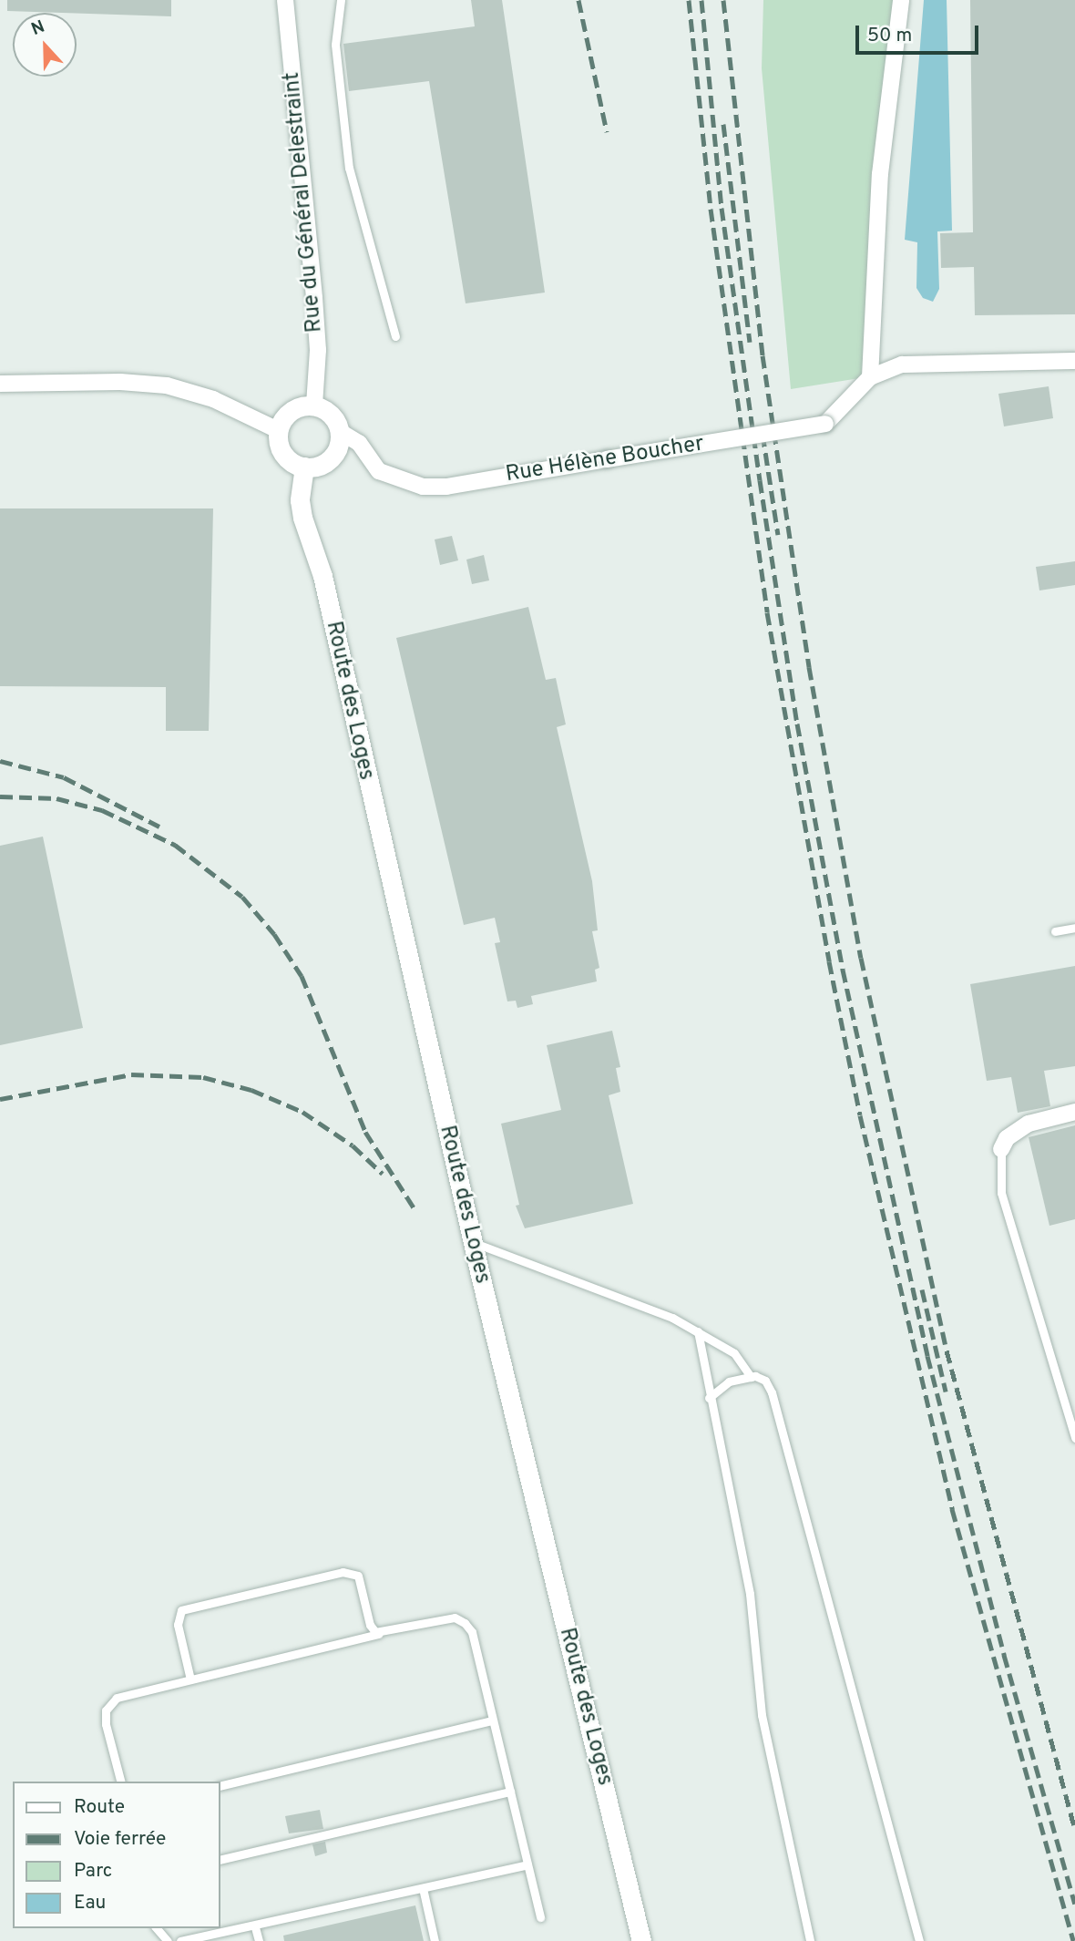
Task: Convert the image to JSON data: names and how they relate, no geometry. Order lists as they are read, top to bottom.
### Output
{
  "streets": {
    "street": ["Rue du Général Delestraint", "Rue Hélène Boucher", "Route des Loges"]
  },
  "crossings": [
    ["Rue du Général Delestraint", "Rue Hélène Boucher"],
    ["Rue du Général Delestraint", "Route des Loges"],
    ["Rue Hélène Boucher", "Route des Loges"]
  ],
  "legend": [
    "Route",
    "Voie ferrée",
    "Parc",
    "Eau"
  ],
  "scale_bar": "50 m",
  "north": "top"
}
